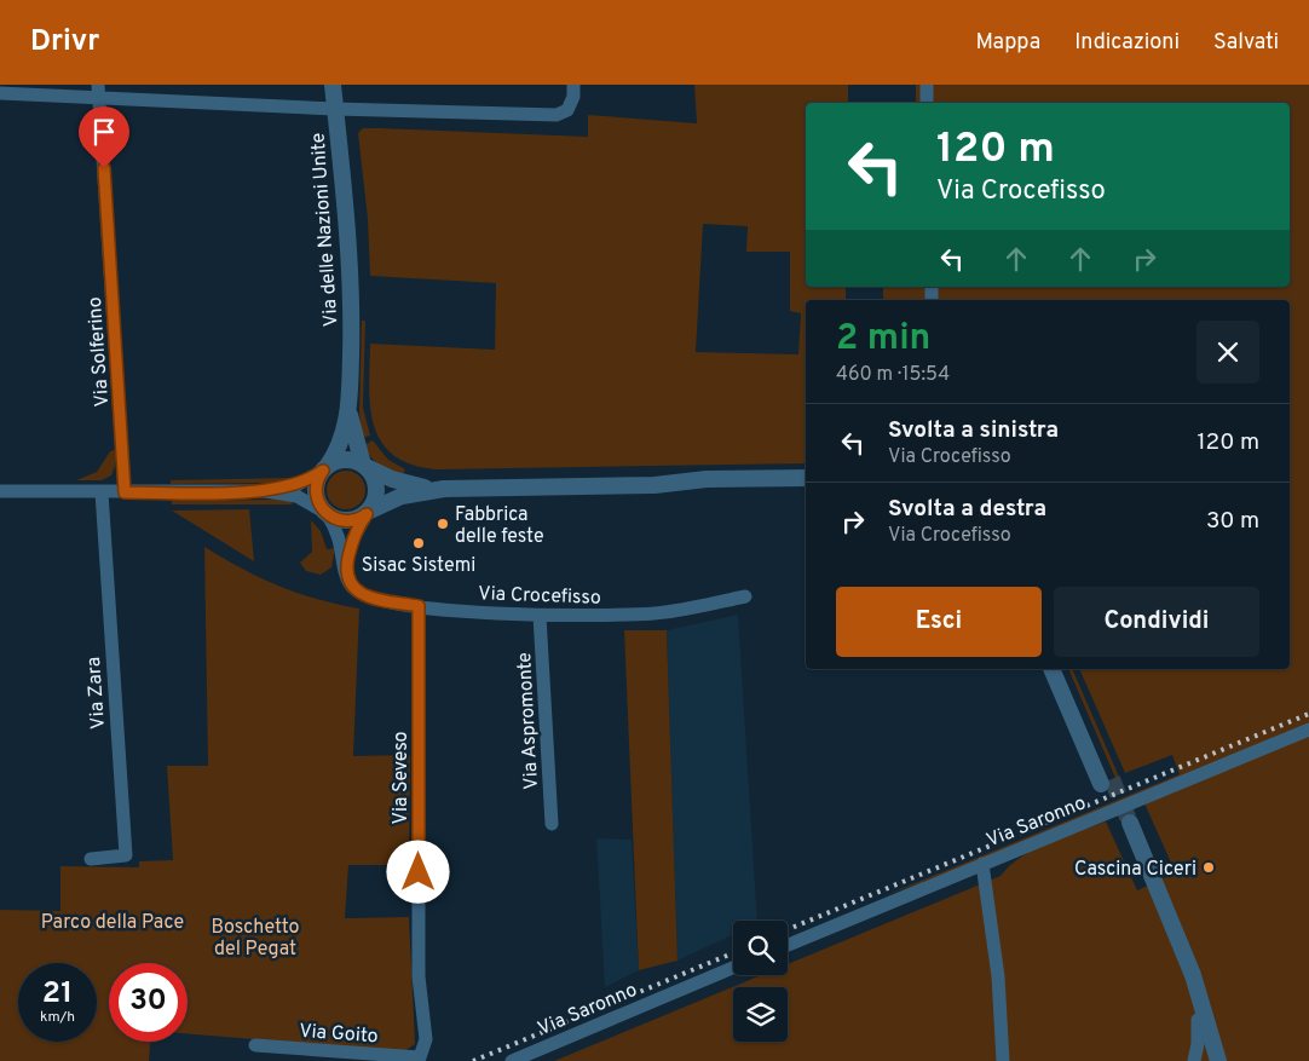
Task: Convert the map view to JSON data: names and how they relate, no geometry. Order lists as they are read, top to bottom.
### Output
{
  "streets": {
    "street": [
      "Via delle Nazioni Unite",
      "Via Solferino",
      "Via Crocefisso",
      "Via Zara",
      "Via Aspromonte",
      "Via Seveso",
      "Via Saronno",
      "Via Goito"
    ]
  },
  "crossings": [
    ["Via Crocefisso", "Via Aspromonte"],
    ["Via Crocefisso", "Via Seveso"],
    ["Via Seveso", "Via Goito"]
  ],
  "parks": ["Parco della Pace", "Boschetto del Pegat"],
  "places": ["Fabbrica delle feste", "Sisac Sistemi", "Cascina Ciceri"],
  "page": {
    "header": "Drivr",
    "nav": ["Mappa", "Indicazioni", "Salvati"],
    "turn": ["120 m", "Via Crocefisso"],
    "heading": ["2 min", "460 m · 15:54"],
    "list": [
      {
        "name": "Svolta a sinistra",
        "note": "Via Crocefisso",
        "value": "120 m"
      },
      {
        "name": "Svolta a destra",
        "note": "Via Crocefisso",
        "value": "30 m"
      }
    ],
    "buttons": ["Esci", "Condividi"],
    "speed": "21 km/h",
    "limit": "30"
  }
}
